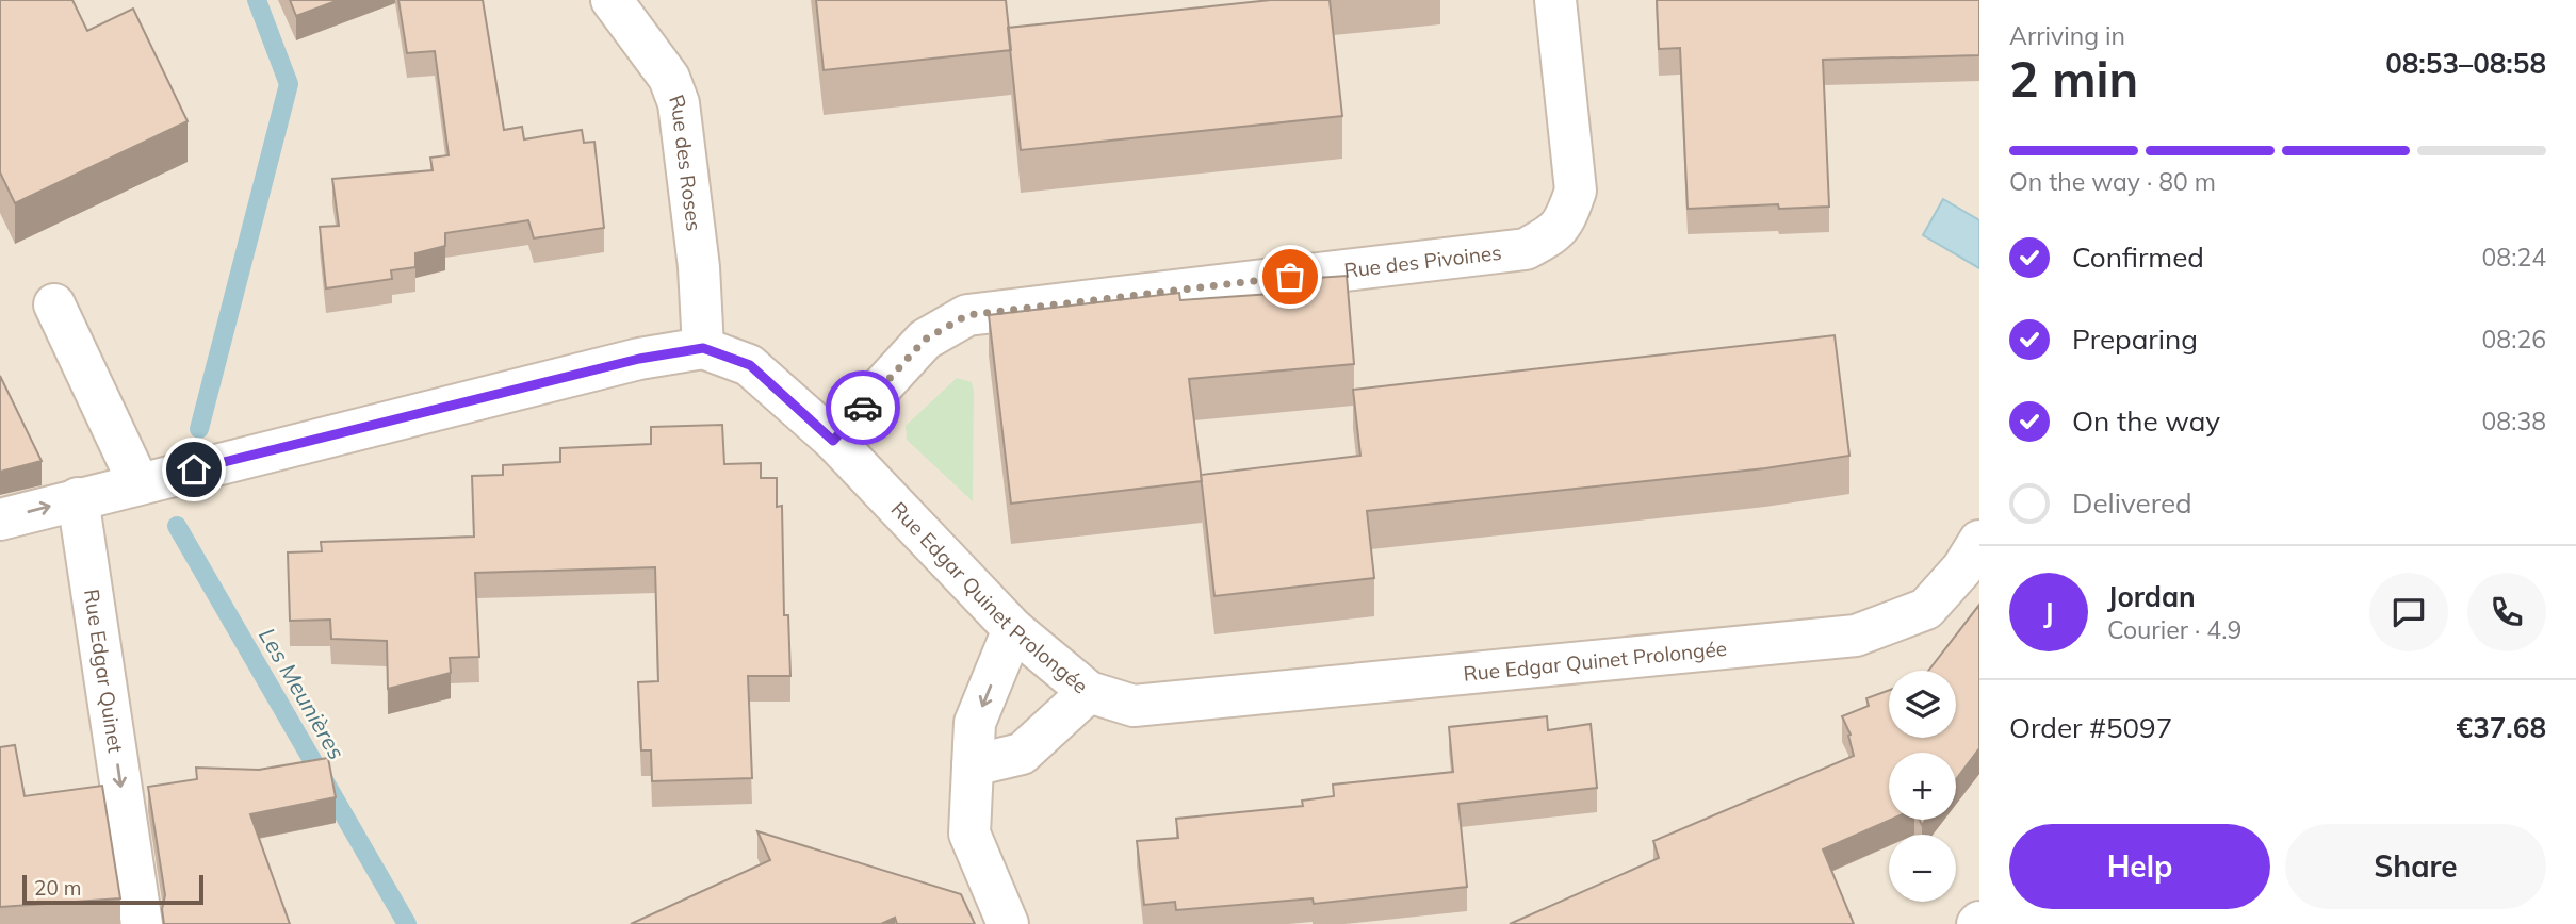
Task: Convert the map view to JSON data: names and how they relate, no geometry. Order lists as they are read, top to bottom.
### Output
{
  "streets": {
    "street": [
      "Rue des Roses",
      "Rue des Pivoines",
      "Rue Edgar Quinet Prolongée",
      "Rue Edgar Quinet"
    ]
  },
  "crossings": [
    ["Rue des Roses", "Rue Edgar Quinet Prolongée"],
    ["Rue des Pivoines", "Rue Edgar Quinet Prolongée"],
    ["Rue Edgar Quinet Prolongée", "Rue Edgar Quinet"]
  ],
  "one_way": ["Rue Edgar Quinet"],
  "water": ["Les Meunières"],
  "scale_bar": "20 m",
  "page": {
    "heading": ["2 min", "Arriving in", "08:53–08:58"],
    "panel": [
      "Jordan",
      "Courier · 4.9",
      "Order #5097",
      "€37.68"
    ],
    "bar": "On the way · 80 m",
    "list": [
      ["Confirmed", "08:24"],
      ["Preparing", "08:26"],
      ["On the way", "08:38"],
      "Delivered"
    ],
    "round": "J",
    "map_buttons": ["+", "−"],
    "buttons": ["Help", "Share"],
    "scale": "20 m"
  }
}
